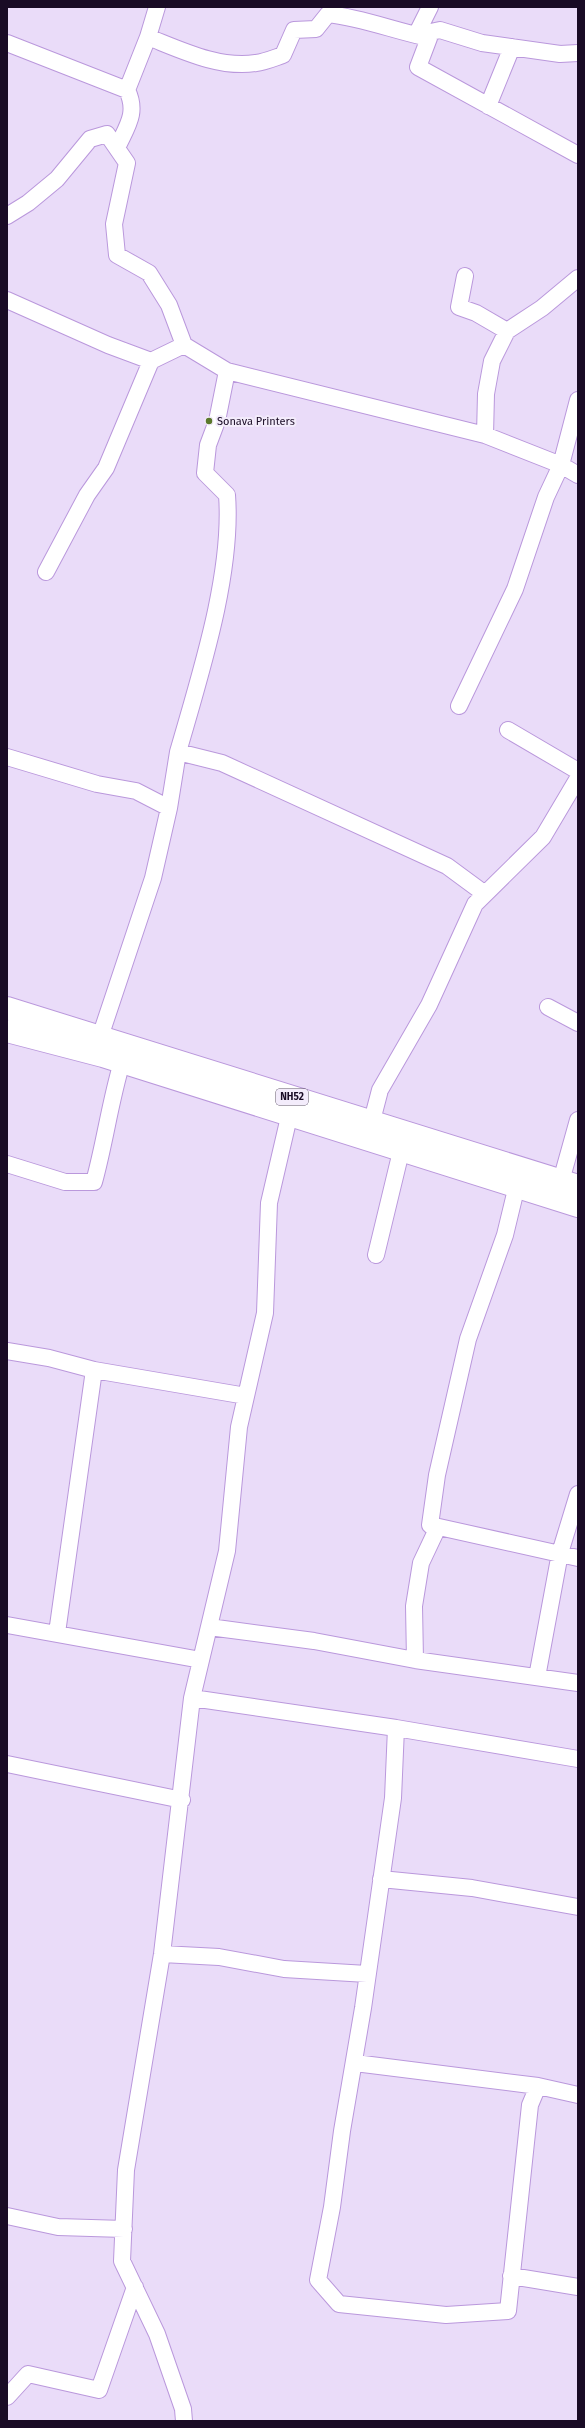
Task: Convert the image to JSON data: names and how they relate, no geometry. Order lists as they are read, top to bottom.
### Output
{
  "streets": {
    "highway": ["NH52"]
  },
  "places": ["Sonava Printers"]
}
